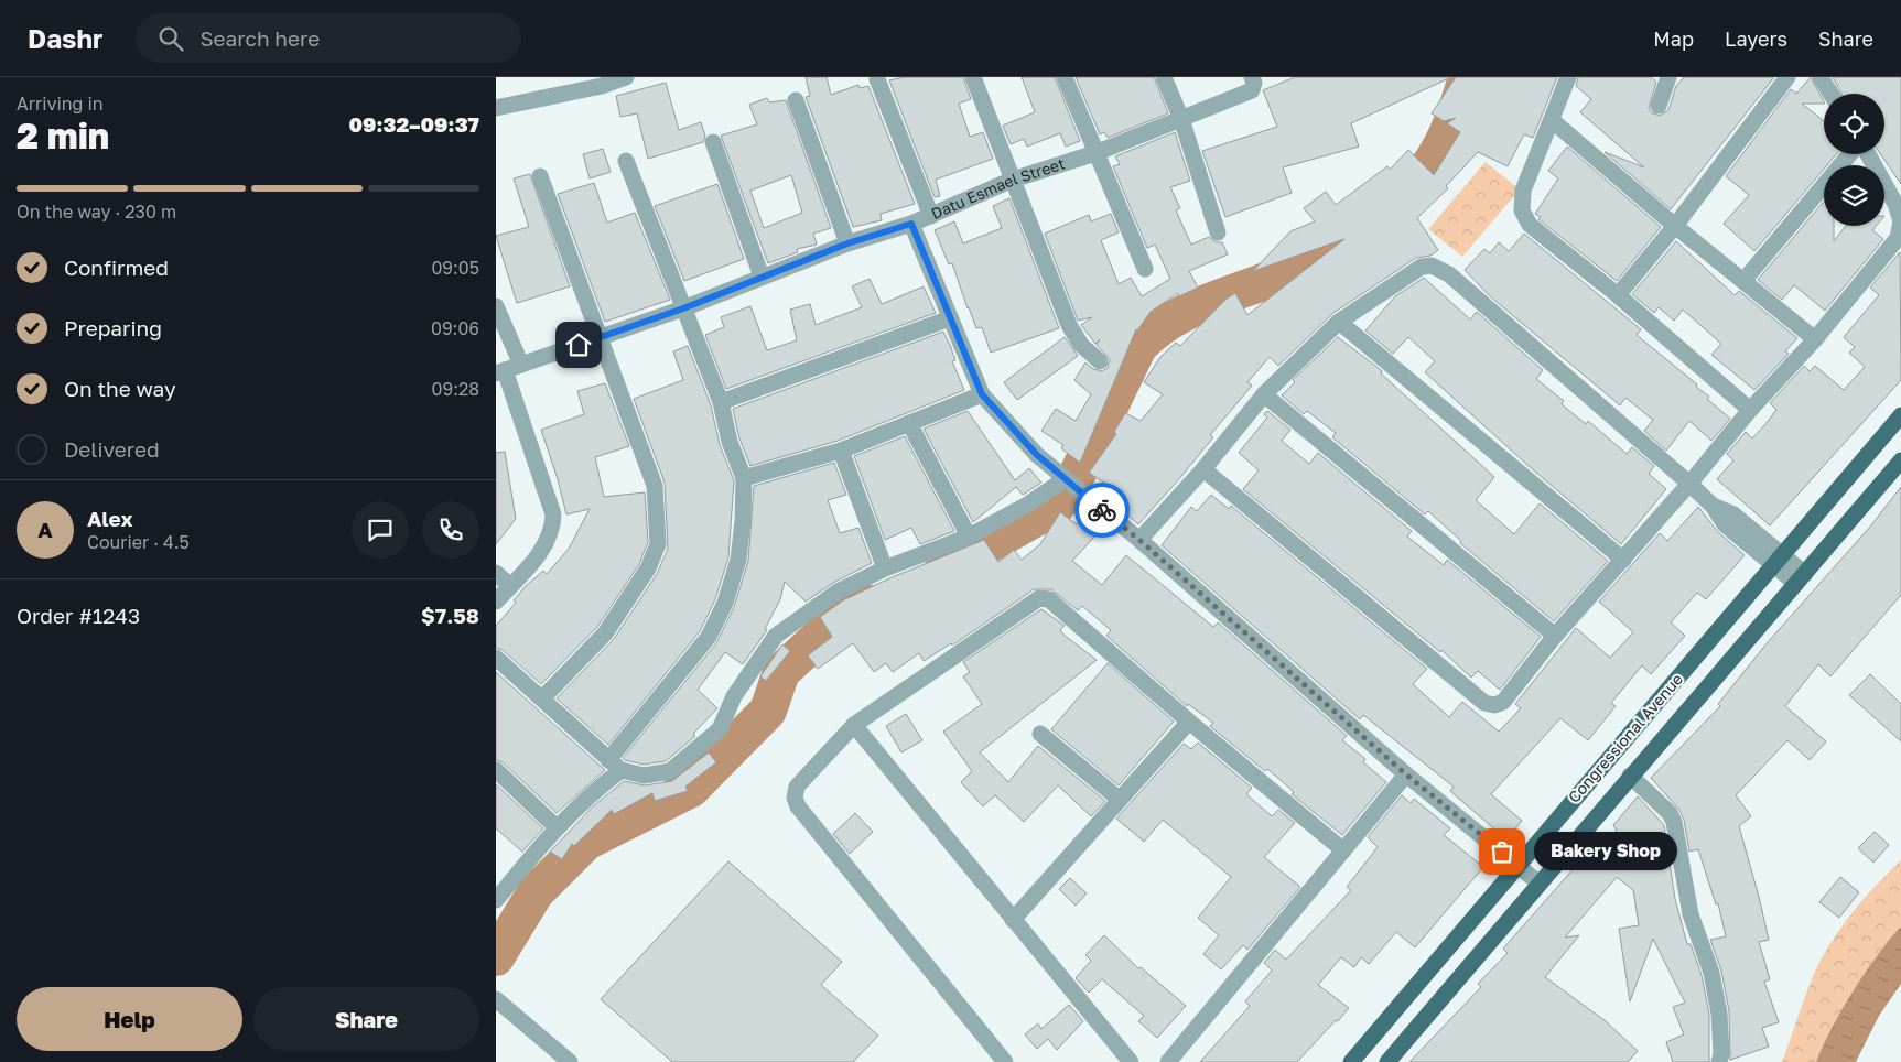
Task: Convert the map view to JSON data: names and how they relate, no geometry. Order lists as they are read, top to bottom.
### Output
{
  "streets": {
    "main road": ["Congressional Avenue"],
    "street": ["Datu Esmael Street"]
  },
  "places": ["Bakery Shop"],
  "page": {
    "header": "Dashr",
    "search": "Search here",
    "nav": ["Map", "Layers", "Share"],
    "heading": ["2 min", "Arriving in", "09:32–09:37"],
    "panel": [
      "Alex",
      "Courier · 4.5",
      "Order #1243",
      "$7.58"
    ],
    "bar": "On the way · 230 m",
    "list": [
      ["Confirmed", "09:05"],
      ["Preparing", "09:06"],
      ["On the way", "09:28"],
      "Delivered"
    ],
    "round": "A",
    "bubble": "Bakery Shop",
    "buttons": ["Help", "Share"]
  }
}
